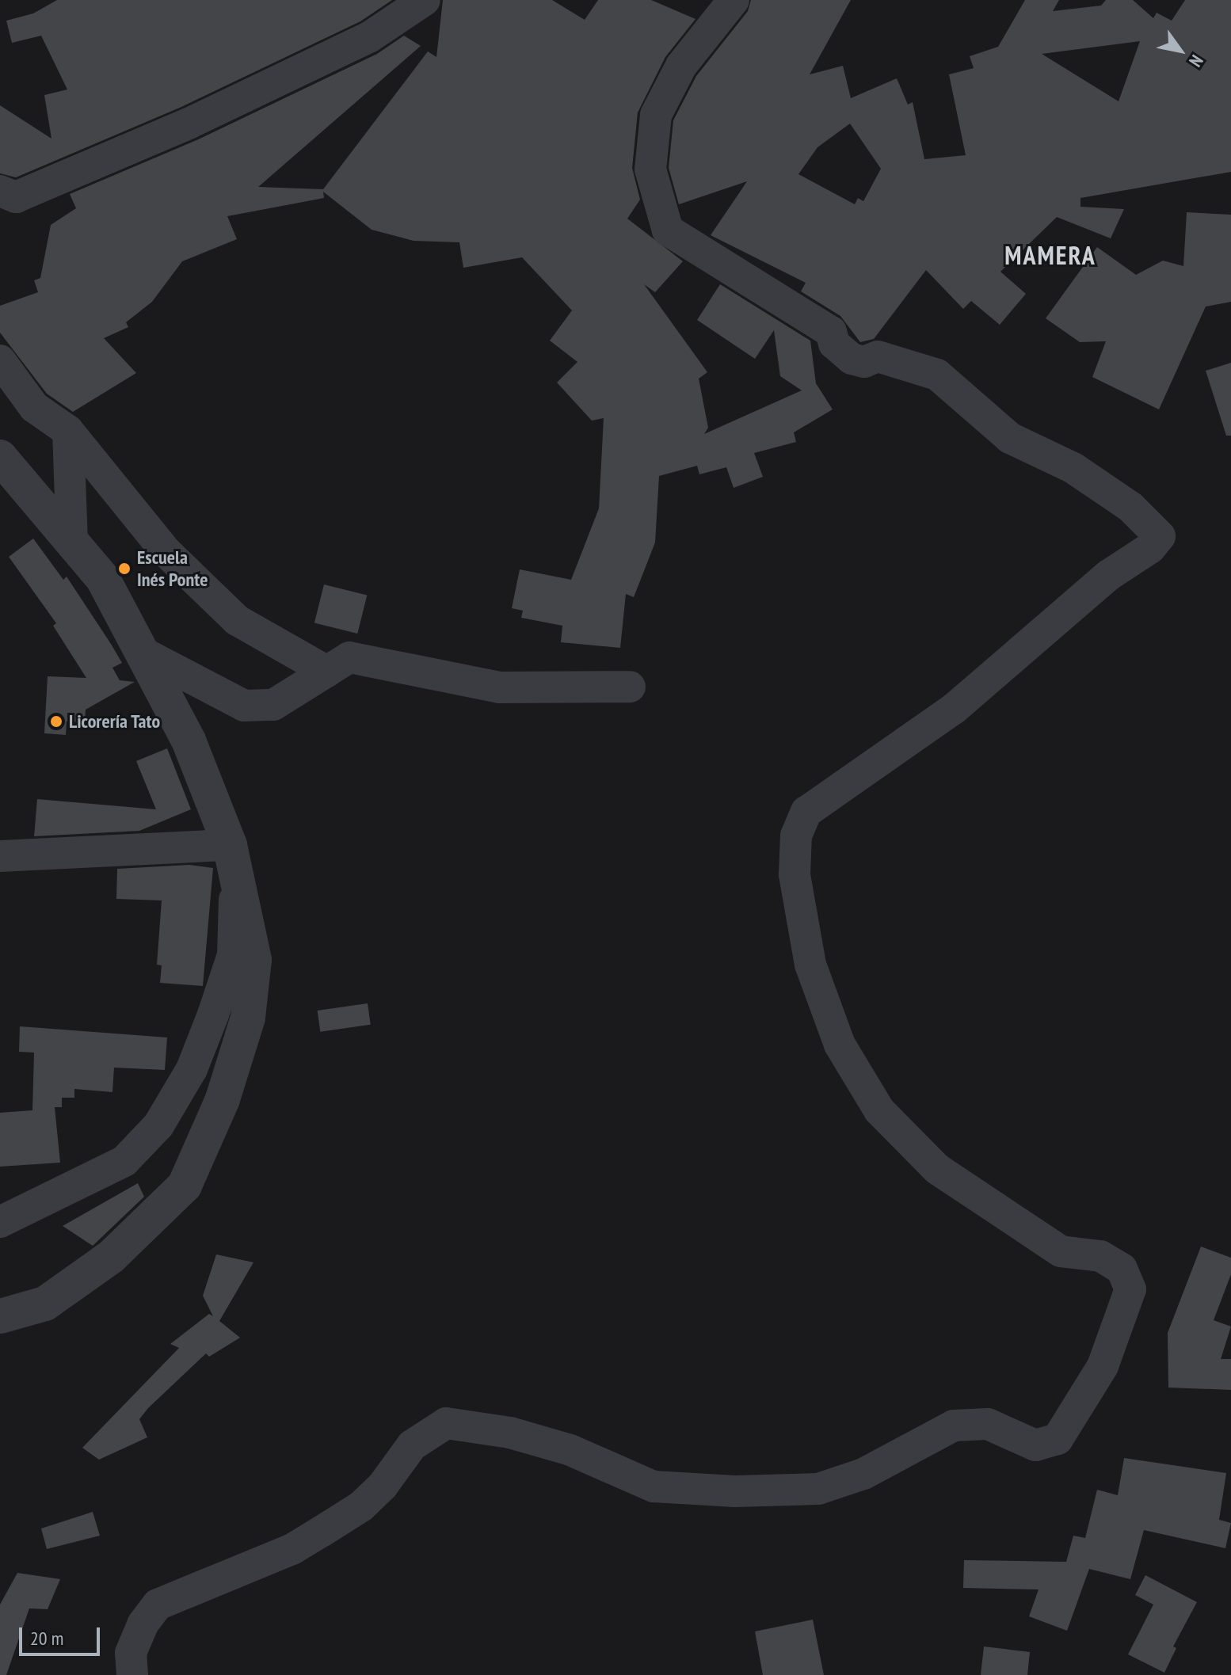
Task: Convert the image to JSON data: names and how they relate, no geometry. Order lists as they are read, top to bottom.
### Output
{
  "districts": ["MAMERA"],
  "places": ["Escuela Inés Ponte", "Licorería Tato"],
  "scale_bar": "20 m",
  "north": "bottom right"
}
